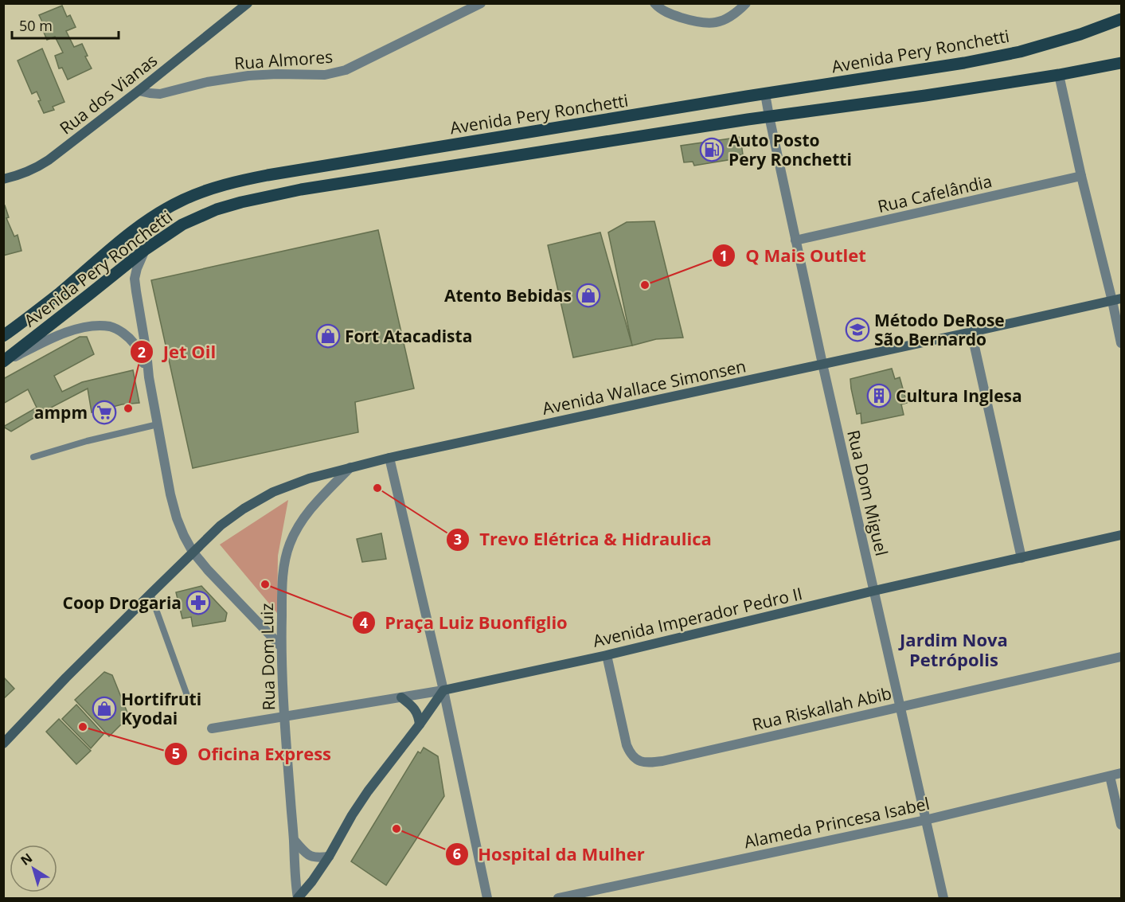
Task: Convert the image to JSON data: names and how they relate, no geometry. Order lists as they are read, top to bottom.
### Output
{
  "streets": {
    "main road": ["Avenida Pery Ronchetti"],
    "street": [
      "Rua Almores",
      "Rua dos Vianas",
      "Rua Cafelândia",
      "Avenida Wallace Simonsen",
      "Rua Dom Miguel",
      "Avenida Imperador Pedro II",
      "Rua Dom Luiz",
      "Rua Riskallah Abib",
      "Alameda Princesa Isabel"
    ]
  },
  "crossings": [
    ["Avenida Pery Ronchetti", "Rua Dom Miguel"],
    ["Rua Almores", "Rua dos Vianas"],
    ["Rua Cafelândia", "Rua Dom Miguel"],
    ["Avenida Wallace Simonsen", "Rua Dom Miguel"],
    ["Avenida Wallace Simonsen", "Rua Dom Luiz"],
    ["Rua Dom Miguel", "Avenida Imperador Pedro II"],
    ["Rua Dom Miguel", "Rua Riskallah Abib"],
    ["Rua Dom Miguel", "Alameda Princesa Isabel"],
    ["Avenida Imperador Pedro II", "Rua Riskallah Abib"]
  ],
  "districts": ["Jardim Nova Petrópolis"],
  "places": {
    "fuel station": ["Auto Posto Pery Ronchetti"],
    "other": [
      "Q Mais Outlet",
      "Jet Oil",
      "Trevo Elétrica & Hidraulica",
      "Praça Luiz Buonfiglio",
      "Oficina Express",
      "Hospital da Mulher"
    ],
    "shop": ["Atento Bebidas", "Fort Atacadista", "Hortifruti Kyodai"],
    "school or university": ["Método DeRose São Bernardo"],
    "building": ["Cultura Inglesa"],
    "supermarket": ["ampm"],
    "pharmacy": ["Coop Drogaria"]
  },
  "scale_bar": "50 m",
  "north": "top left"
}
